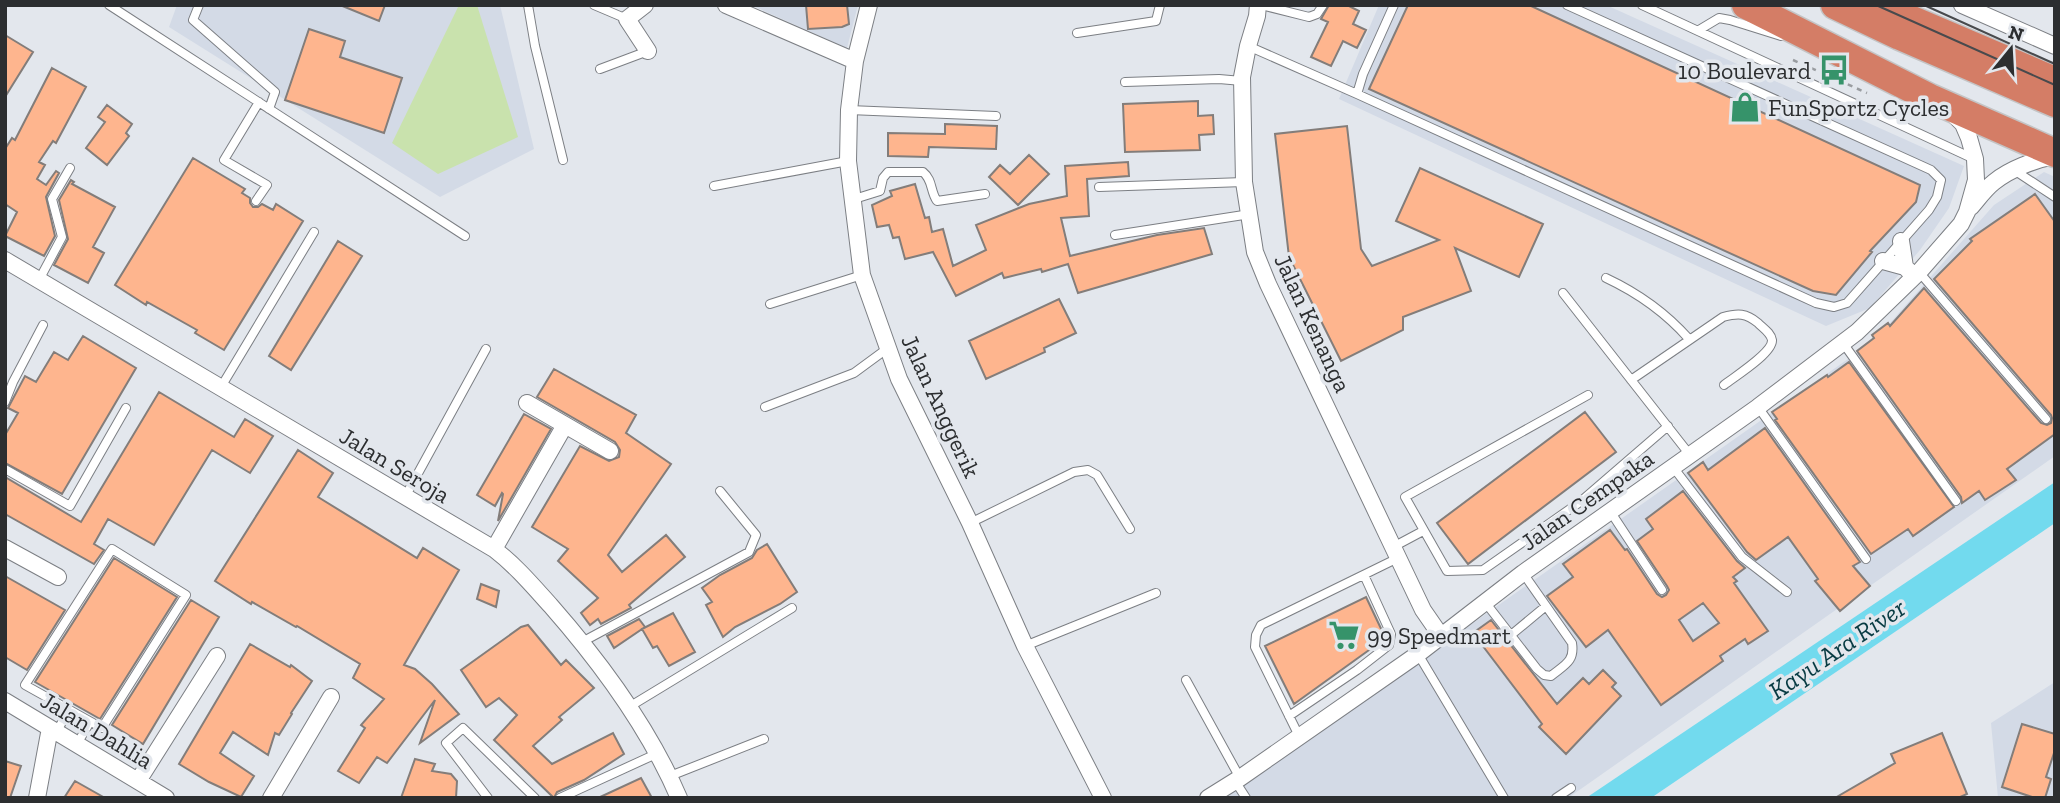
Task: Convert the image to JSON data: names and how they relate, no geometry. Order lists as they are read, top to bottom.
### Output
{
  "streets": {
    "street": [
      "Jalan Kenanga",
      "Jalan Anggerik",
      "Jalan Seroja",
      "Jalan Cempaka",
      "Jalan Dahlia"
    ]
  },
  "crossings": [
    ["Jalan Kenanga", "Jalan Cempaka"]
  ],
  "water": ["Kayu Ara River"],
  "places": {
    "bus stop": ["10 Boulevard"],
    "shop": ["FunSportz Cycles"],
    "supermarket": ["99 Speedmart"]
  },
  "north": "top"
}
